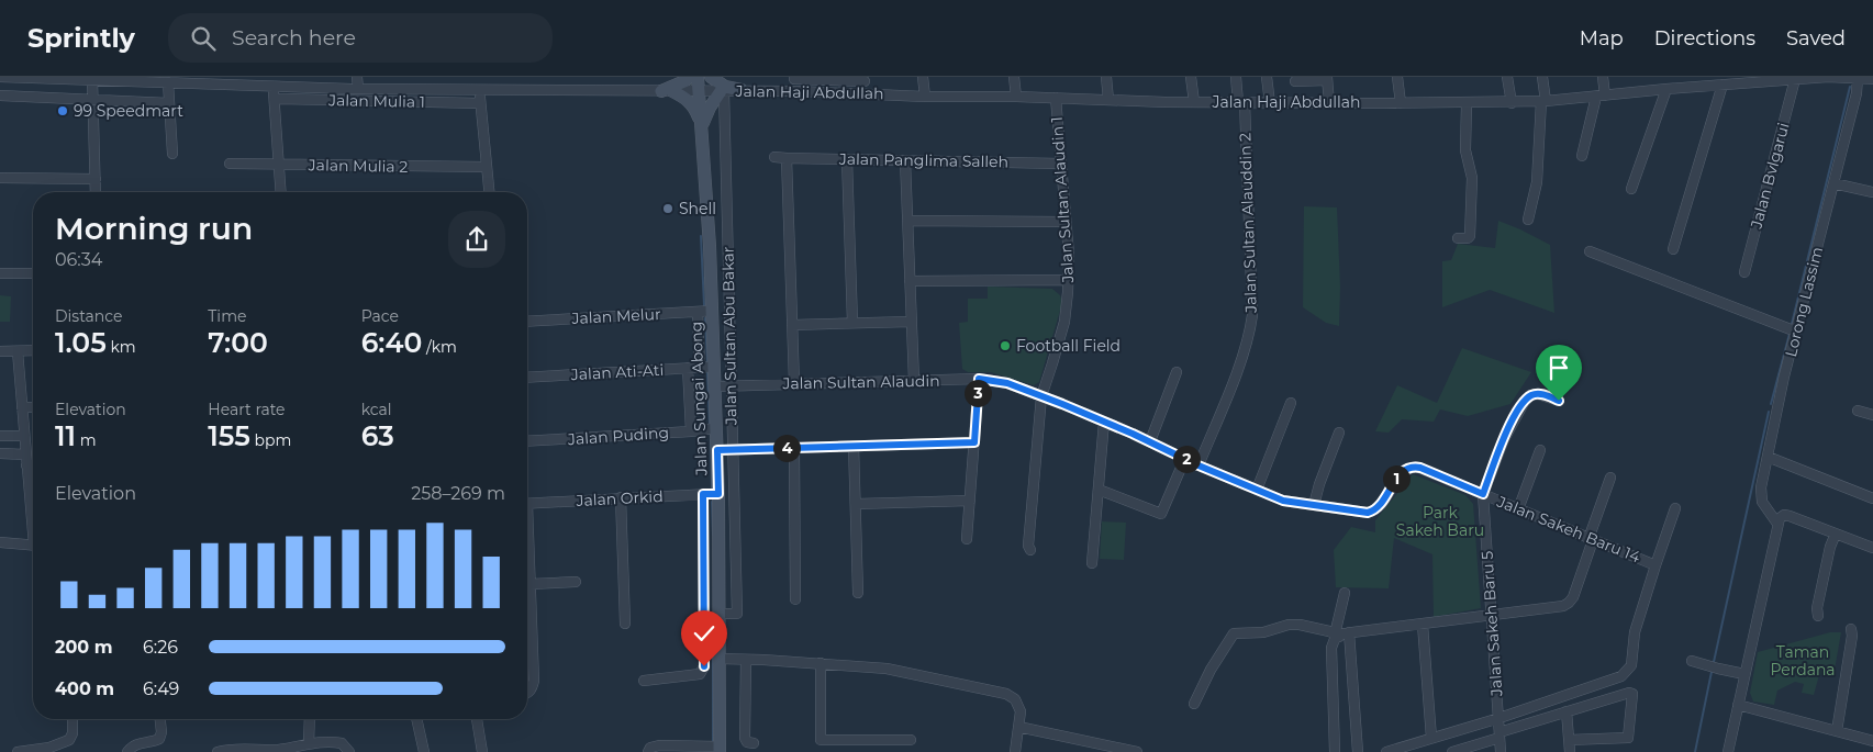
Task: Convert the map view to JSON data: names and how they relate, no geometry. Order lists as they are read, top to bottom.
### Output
{
  "streets": {
    "street": [
      "Jalan Haji Abdullah",
      "Jalan Mulia 1",
      "Jalan Panglima Salleh",
      "Jalan Mulia 2",
      "Jalan Bvlgarui",
      "Jalan Sultan Alaudin 1",
      "Jalan Sultan Alauddin 2",
      "Lorong Lassim",
      "Jalan Melur",
      "Jalan Sultan Abu Bakar",
      "Jalan Ati-Ati",
      "Jalan Sultan Alaudin",
      "Jalan Sungai Abong",
      "Jalan Puding",
      "Jalan Orkid",
      "Jalan Sakeh Baru 14",
      "Jalan Sakeh Baru 5"
    ]
  },
  "crossings": [
    ["Jalan Haji Abdullah", "Jalan Bvlgarui"],
    ["Jalan Haji Abdullah", "Jalan Sultan Alaudin 1"],
    ["Jalan Haji Abdullah", "Jalan Sultan Alauddin 2"],
    ["Jalan Haji Abdullah", "Lorong Lassim"],
    ["Jalan Haji Abdullah", "Jalan Sultan Abu Bakar"],
    ["Jalan Haji Abdullah", "Jalan Sungai Abong"],
    ["Jalan Panglima Salleh", "Jalan Sultan Alaudin 1"],
    ["Jalan Sultan Alaudin 1", "Jalan Sultan Alaudin"],
    ["Jalan Sultan Alauddin 2", "Jalan Sultan Alaudin"],
    ["Jalan Melur", "Jalan Sungai Abong"],
    ["Jalan Sultan Abu Bakar", "Jalan Sultan Alaudin"],
    ["Jalan Sultan Abu Bakar", "Jalan Sungai Abong"],
    ["Jalan Ati-Ati", "Jalan Sungai Abong"],
    ["Jalan Sultan Alaudin", "Jalan Sungai Abong"],
    ["Jalan Sultan Alaudin", "Jalan Sakeh Baru 14"],
    ["Jalan Sultan Alaudin", "Jalan Sakeh Baru 5"],
    ["Jalan Sungai Abong", "Jalan Puding"],
    ["Jalan Sungai Abong", "Jalan Orkid"],
    ["Jalan Sakeh Baru 14", "Jalan Sakeh Baru 5"]
  ],
  "parks": ["Park Sakeh Baru", "Taman Perdana"],
  "places": ["99 Speedmart", "Shell", "Football Field"],
  "page": {
    "header": "Sprintly",
    "search": "Search here",
    "nav": ["Map", "Directions", "Saved"],
    "heading": ["Morning run", "06:34"],
    "stats": [
      ["Distance", "1.05 km"],
      ["Time", "7:00"],
      ["Pace", "6:40 /km"],
      ["Elevation", "11 m"],
      ["Heart rate", "155 bpm"],
      ["kcal", "63"]
    ],
    "pins": [
      "3",
      "4",
      "2",
      "1"
    ],
    "chart": ["Elevation", "258–269 m"],
    "list": [
      {
        "name": "200 m",
        "note": "6:26"
      },
      {
        "name": "400 m",
        "note": "6:49"
      }
    ]
  }
}
